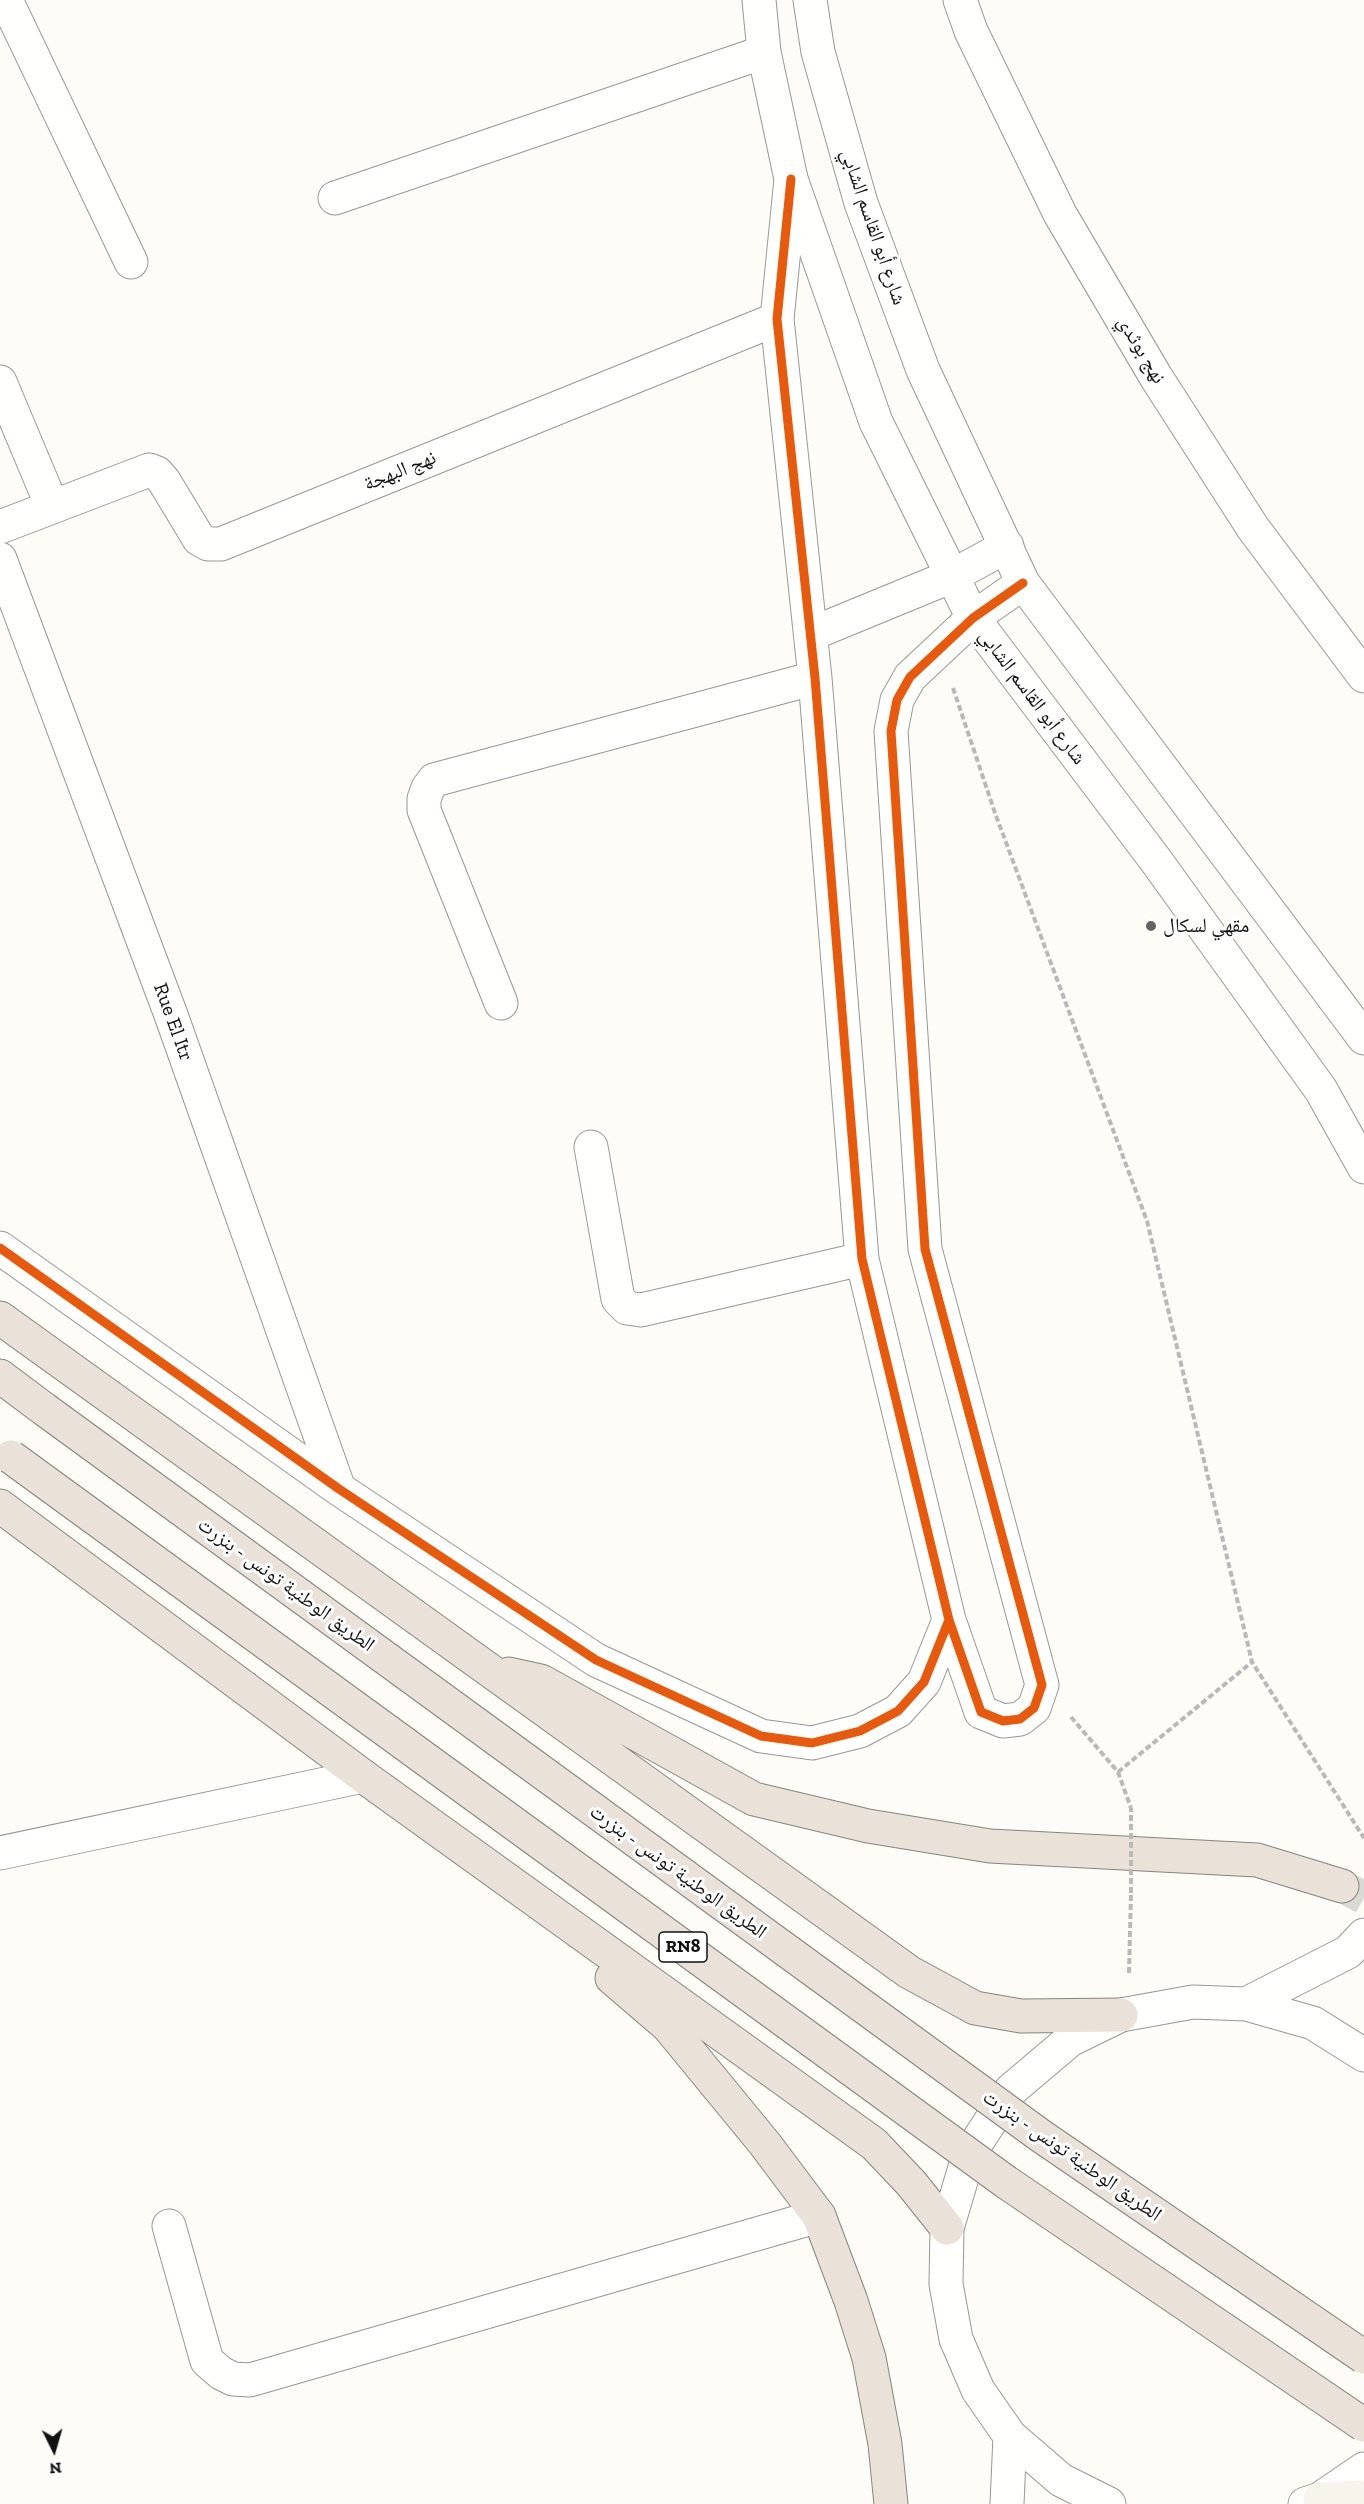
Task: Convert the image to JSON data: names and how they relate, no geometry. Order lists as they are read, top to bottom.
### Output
{
  "streets": {
    "highway": ["الطريق الوطنية تونس - بنزرت", "RN8"],
    "street": [
      "شارع أبو القاسم الشابي",
      "نهج بوثدي",
      "نهج البهجة",
      "Rue El Itr"
    ]
  },
  "places": ["مقهي لسكال"],
  "north": "bottom"
}
